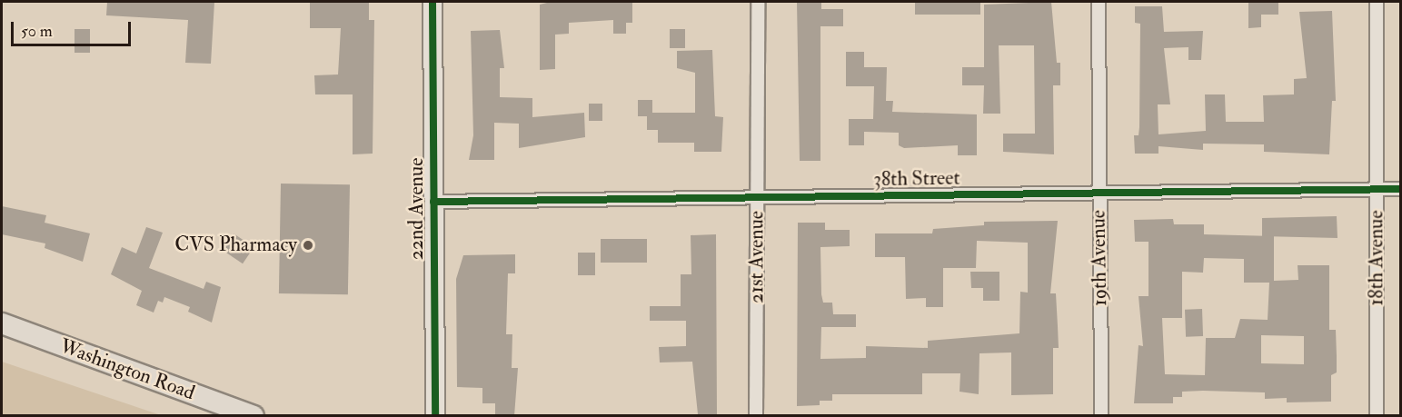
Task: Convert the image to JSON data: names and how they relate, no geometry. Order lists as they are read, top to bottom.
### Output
{
  "streets": {
    "main road": ["Washington Road"],
    "street": [
      "38th Street",
      "22nd Avenue",
      "21st Avenue",
      "19th Avenue",
      "18th Avenue"
    ]
  },
  "crossings": [
    ["38th Street", "22nd Avenue"],
    ["38th Street", "21st Avenue"],
    ["38th Street", "19th Avenue"],
    ["38th Street", "18th Avenue"]
  ],
  "places": ["CVS Pharmacy"],
  "scale_bar": "50 m"
}
